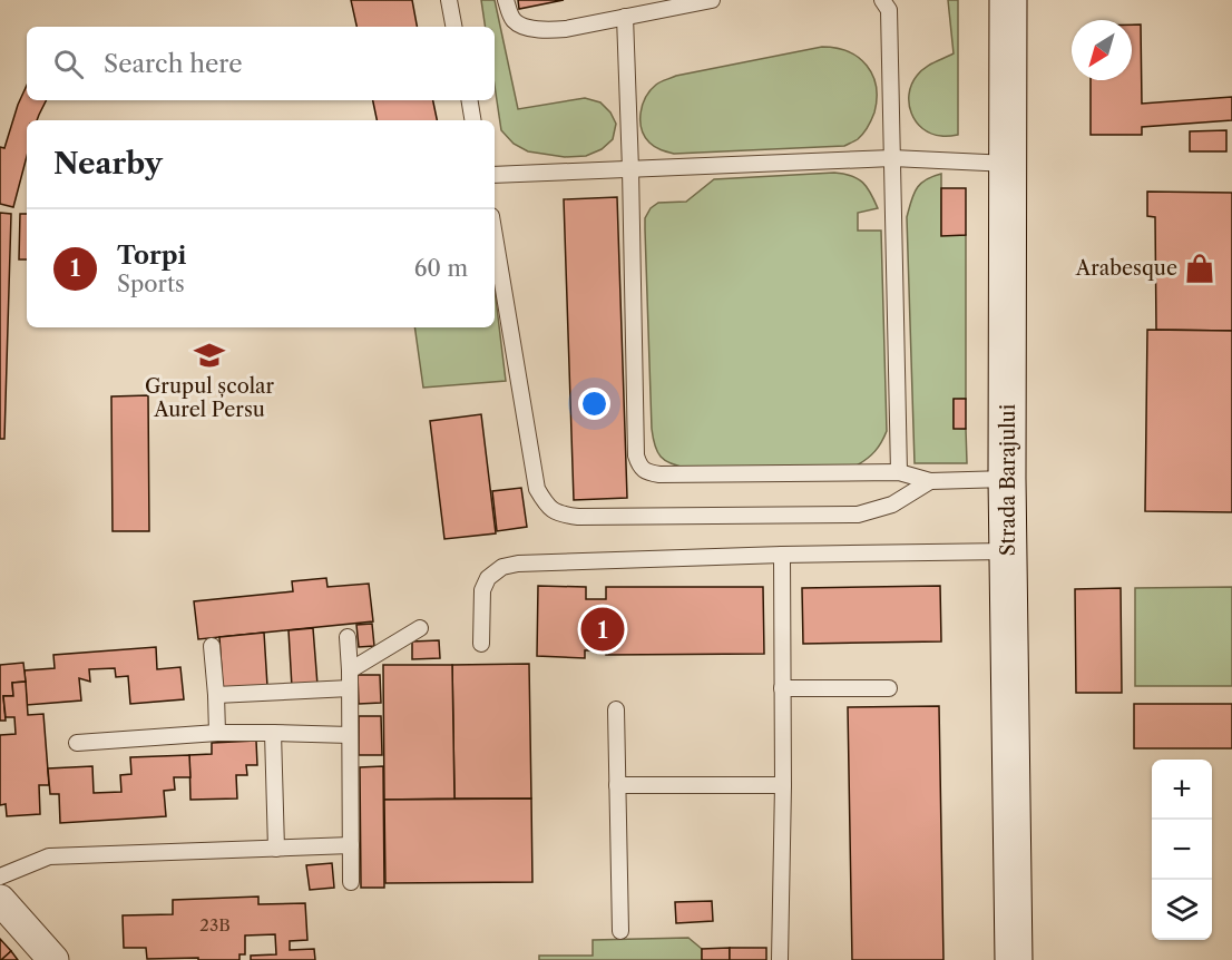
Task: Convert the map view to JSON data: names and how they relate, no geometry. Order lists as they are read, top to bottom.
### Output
{
  "streets": {
    "main road": ["Strada Barajului"]
  },
  "places": {
    "shop": ["Arabesque"],
    "school or university": ["Grupul școlar Aurel Persu"]
  },
  "house_numbers": ["23B"],
  "north": "bottom left",
  "page": {
    "search": "Search here",
    "heading": "Nearby",
    "list": [
      {
        "mark": "1",
        "name": "Torpi",
        "note": "Sports",
        "value": "60 m"
      }
    ],
    "pins": "1",
    "map_buttons": ["+", "−"]
  }
}
